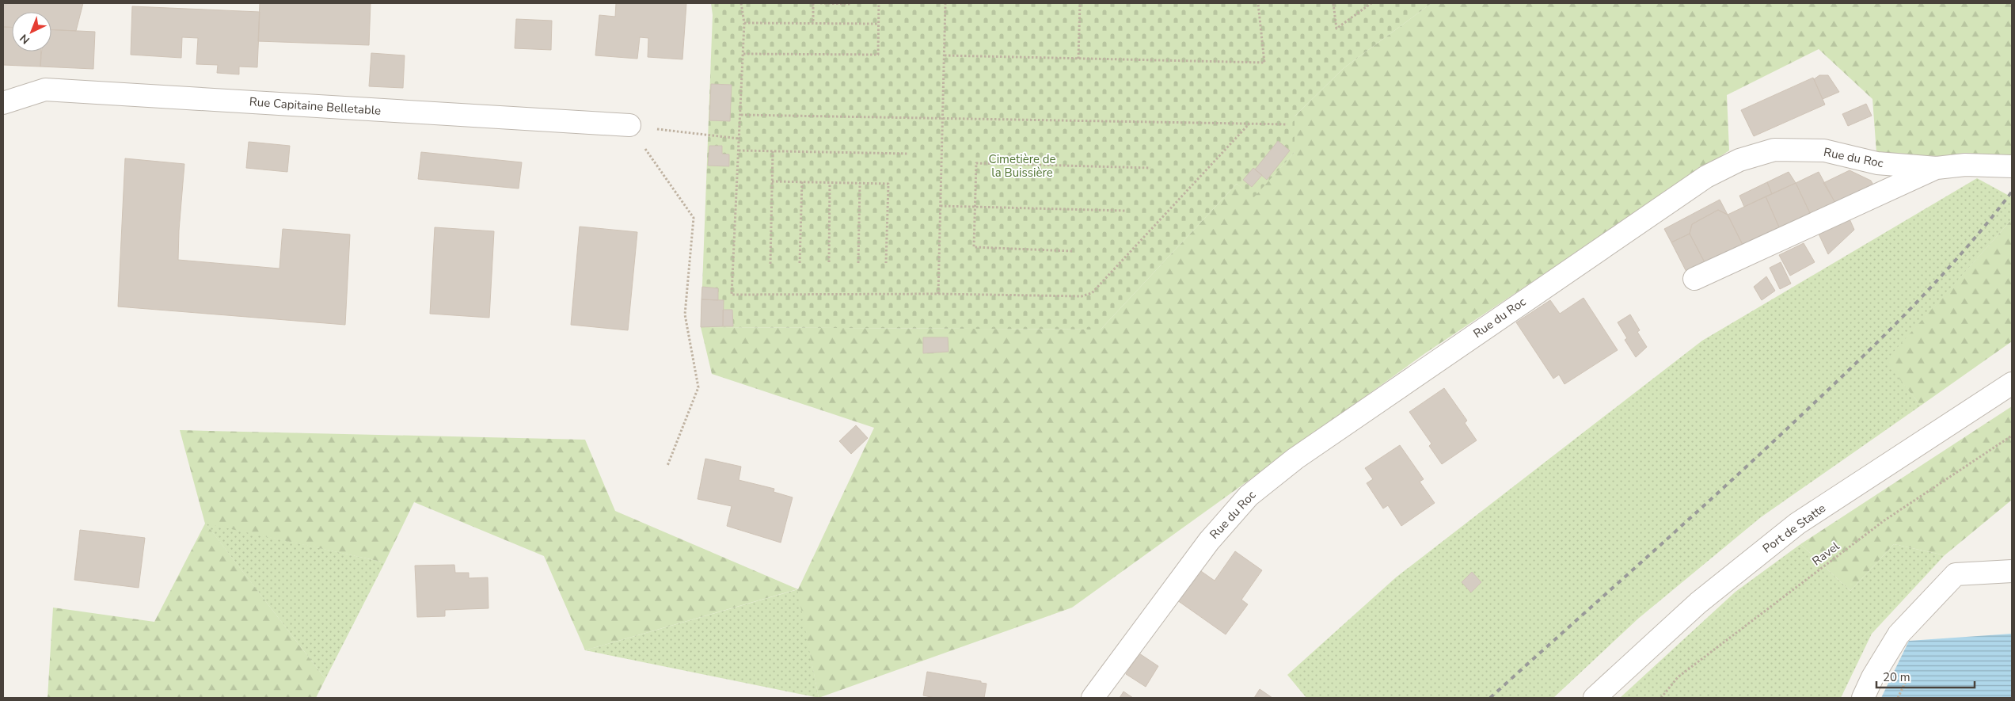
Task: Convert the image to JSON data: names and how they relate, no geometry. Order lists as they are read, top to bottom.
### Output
{
  "streets": {
    "street": ["Rue Capitaine Belletable", "Rue du Roc", "Port de Statte"],
    "path": ["Ravel"]
  },
  "parks": ["Cimetière de la Buissière"],
  "scale_bar": "20 m",
  "north": "bottom left"
}
